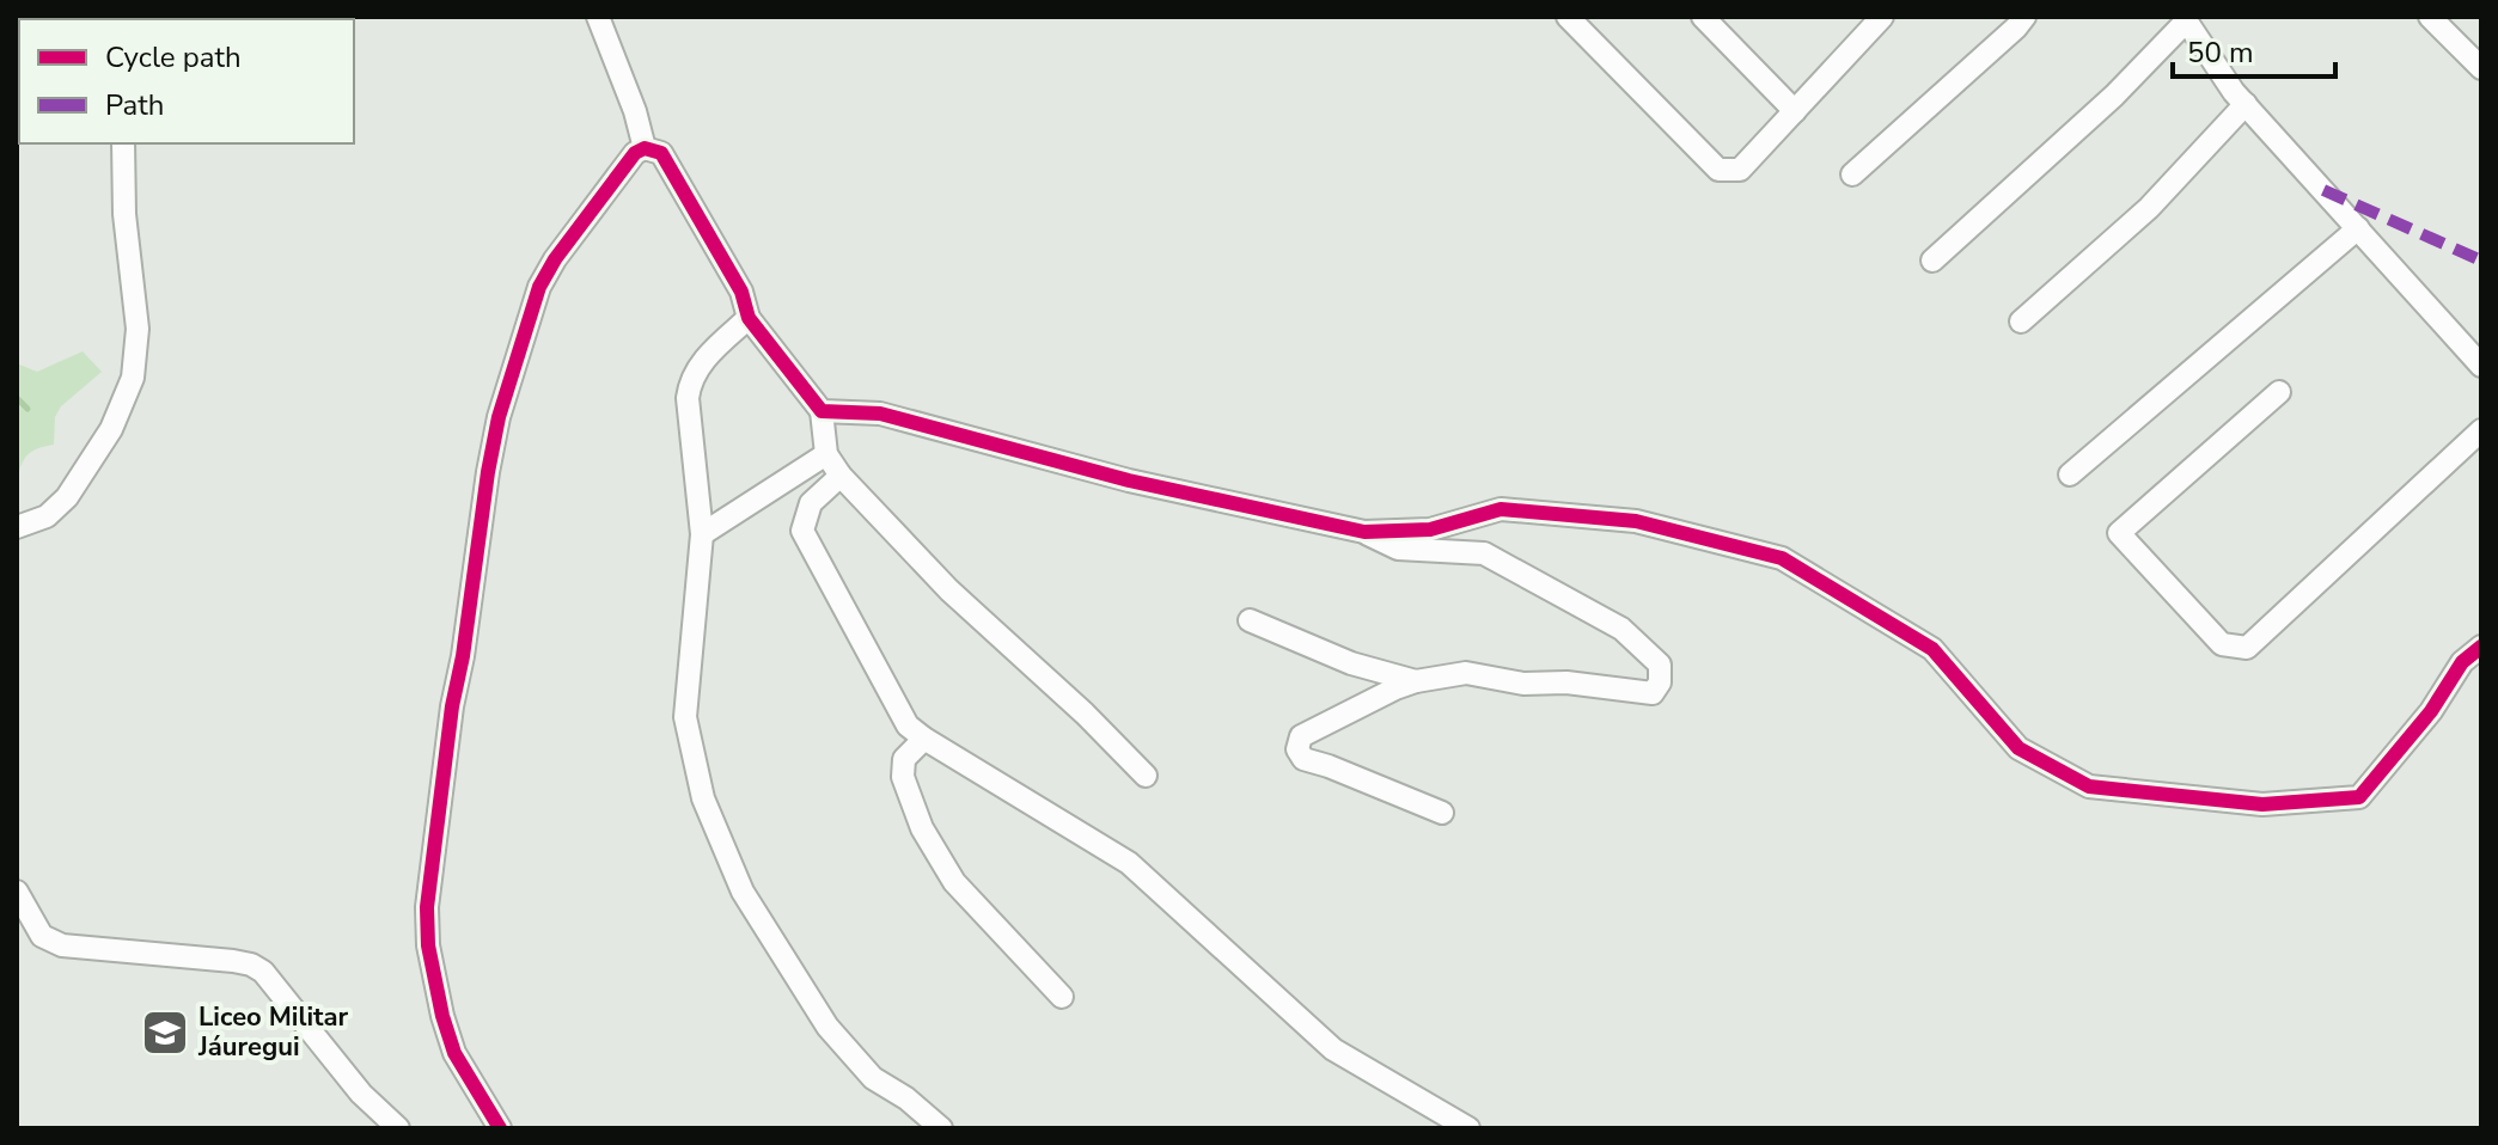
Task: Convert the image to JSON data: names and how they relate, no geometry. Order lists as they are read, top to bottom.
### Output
{
  "places": {
    "school or university": ["Liceo Militar Jáuregui"]
  },
  "legend": ["Cycle path", "Path"],
  "scale_bar": "50 m"
}
